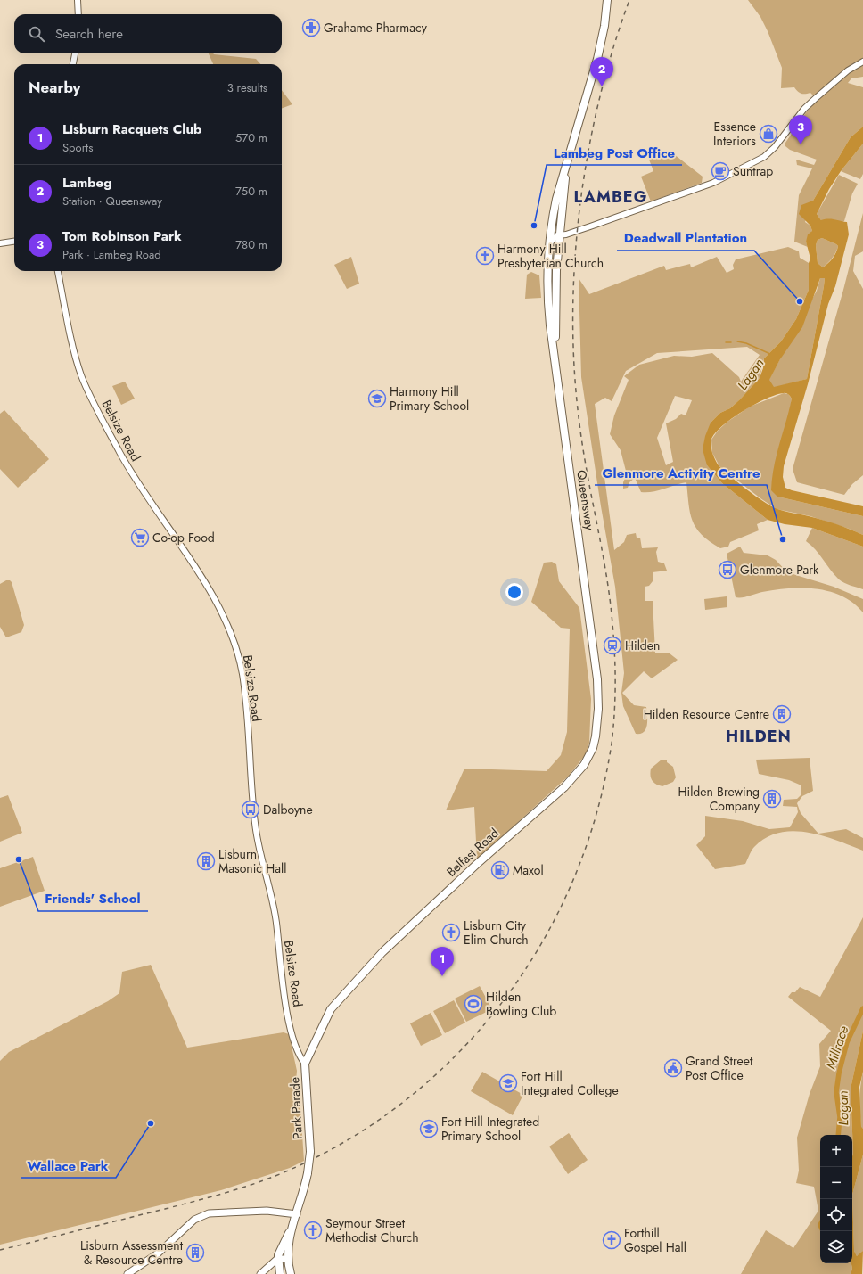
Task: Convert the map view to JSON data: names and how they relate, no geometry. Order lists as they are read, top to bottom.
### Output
{
  "streets": {
    "highway": ["Queensway", "Belfast Road", "Park Parade"],
    "street": ["Belsize Road"]
  },
  "crossings": [
    ["Belsize Road", "Belfast Road"],
    ["Belsize Road", "Park Parade"],
    ["Queensway", "Belfast Road"],
    ["Belfast Road", "Park Parade"]
  ],
  "districts": ["LAMBEG", "HILDEN"],
  "water": ["Lagan", "Millrace"],
  "places": {
    "pharmacy": ["Grahame Pharmacy"],
    "shop": ["Essence Interiors"],
    "cafe": ["Suntrap"],
    "other": [
      "Lambeg Post Office",
      "Deadwall Plantation",
      "Glenmore Activity Centre",
      "Friends' School",
      "Wallace Park"
    ],
    "church": [
      "Harmony Hill Presbyterian Church",
      "Lisburn City Elim Church",
      "Seymour Street Methodist Church",
      "Forthill Gospel Hall"
    ],
    "school or university": ["Harmony Hill Primary School", "Fort Hill Integrated College", "Fort Hill Integrated Primary School"],
    "supermarket": ["Co-op Food"],
    "bus stop": ["Glenmore Park", "Dalboyne"],
    "station": ["Hilden"],
    "building": [
      "Hilden Resource Centre",
      "Hilden Brewing Company",
      "Lisburn Masonic Hall",
      "Lisburn Assessment & Resource Centre"
    ],
    "fuel station": ["Maxol"],
    "sports": ["Hilden Bowling Club"],
    "public building": ["Grand Street Post Office"]
  },
  "page": {
    "search": "Search here",
    "pins": ["2", "3", "1"],
    "heading": ["Nearby", "3 results"],
    "list": [
      {
        "mark": "1",
        "name": "Lisburn Racquets Club",
        "note": "Sports",
        "value": "570 m"
      },
      {
        "mark": "2",
        "name": "Lambeg",
        "note": "Station · Queensway",
        "value": "750 m"
      },
      {
        "mark": "3",
        "name": "Tom Robinson Park",
        "note": "Park · Lambeg Road",
        "value": "780 m"
      }
    ],
    "map_buttons": ["+", "−"]
  }
}
